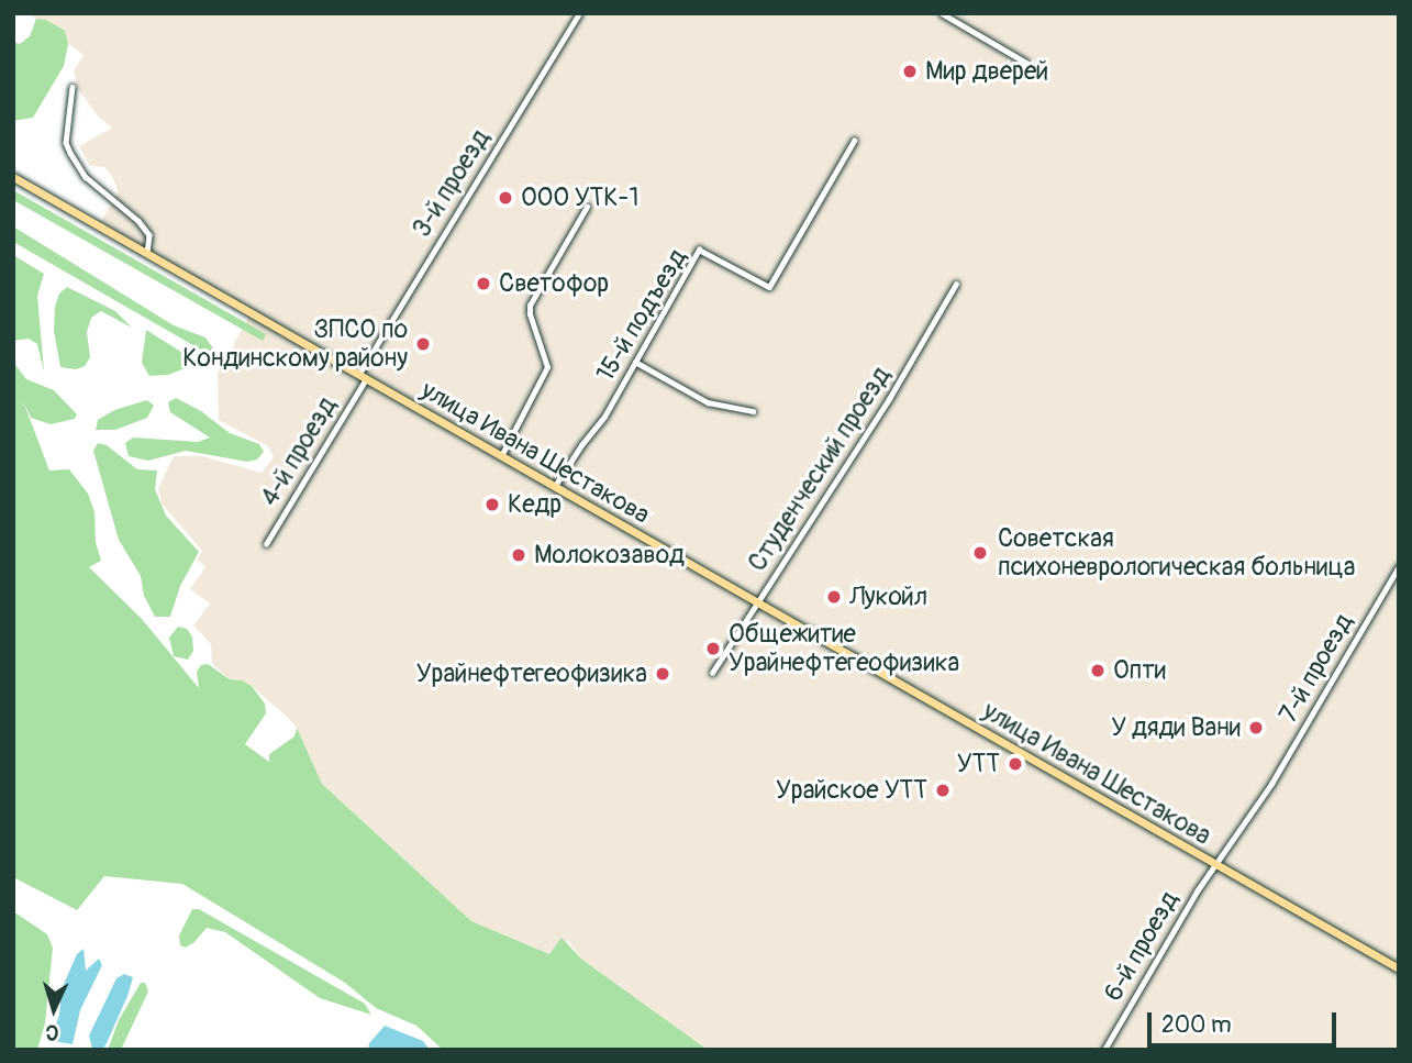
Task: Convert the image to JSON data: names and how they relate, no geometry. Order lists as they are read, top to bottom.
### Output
{
  "streets": {
    "main road": ["улица Ивана Шестакова"],
    "street": [
      "3-й проезд",
      "15-й подъезд",
      "4-й проезд",
      "Студенческий проезд",
      "7-й проезд",
      "6-й проезд"
    ]
  },
  "crossings": [
    ["3-й проезд", "4-й проезд"],
    ["3-й проезд", "улица Ивана Шестакова"],
    ["15-й подъезд", "улица Ивана Шестакова"],
    ["4-й проезд", "улица Ивана Шестакова"],
    ["улица Ивана Шестакова", "Студенческий проезд"],
    ["улица Ивана Шестакова", "7-й проезд"],
    ["улица Ивана Шестакова", "6-й проезд"],
    ["7-й проезд", "6-й проезд"]
  ],
  "places": [
    "Мир дверей",
    "ООО УТК-1",
    "Светофор",
    "ЗПСО по Кондинскому району",
    "Кедр",
    "Советская психоневрологическая больница",
    "Молокозавод",
    "Лукойл",
    "Общежитие Урайнефтегеофизика",
    "Опти",
    "Урайнефтегеофизика",
    "У дяди Вани",
    "УТТ",
    "Урайское УТТ"
  ],
  "scale_bar": "200 m",
  "north": "bottom"
}
